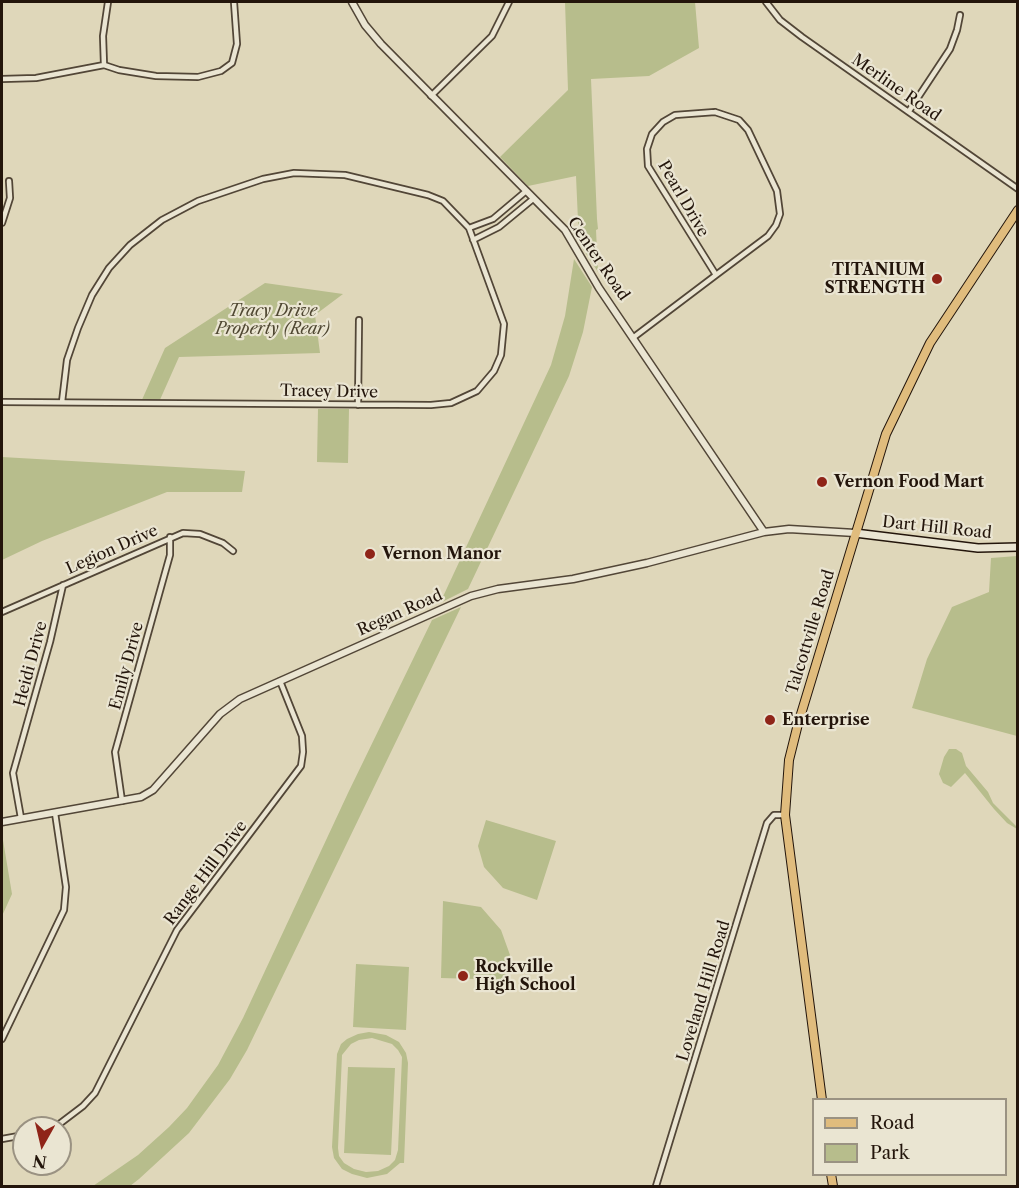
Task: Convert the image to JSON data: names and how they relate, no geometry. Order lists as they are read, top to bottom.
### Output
{
  "streets": {
    "main road": ["Dart Hill Road", "Talcottville Road"],
    "street": [
      "Merline Road",
      "Pearl Drive",
      "Center Road",
      "Tracey Drive",
      "Legion Drive",
      "Regan Road",
      "Heidi Drive",
      "Emily Drive",
      "Range Hill Drive",
      "Loveland Hill Road"
    ]
  },
  "crossings": [
    ["Pearl Drive", "Center Road"],
    ["Center Road", "Regan Road"],
    ["Dart Hill Road", "Regan Road"],
    ["Dart Hill Road", "Talcottville Road"],
    ["Legion Drive", "Heidi Drive"],
    ["Legion Drive", "Emily Drive"],
    ["Regan Road", "Talcottville Road"],
    ["Regan Road", "Heidi Drive"],
    ["Regan Road", "Emily Drive"],
    ["Regan Road", "Range Hill Drive"],
    ["Talcottville Road", "Loveland Hill Road"]
  ],
  "parks": ["Tracy Drive Property (Rear)"],
  "places": [
    "TITANIUM STRENGTH",
    "Vernon Food Mart",
    "Vernon Manor",
    "Enterprise",
    "Rockville High School"
  ],
  "legend": ["Road", "Park"],
  "north": "bottom"
}
